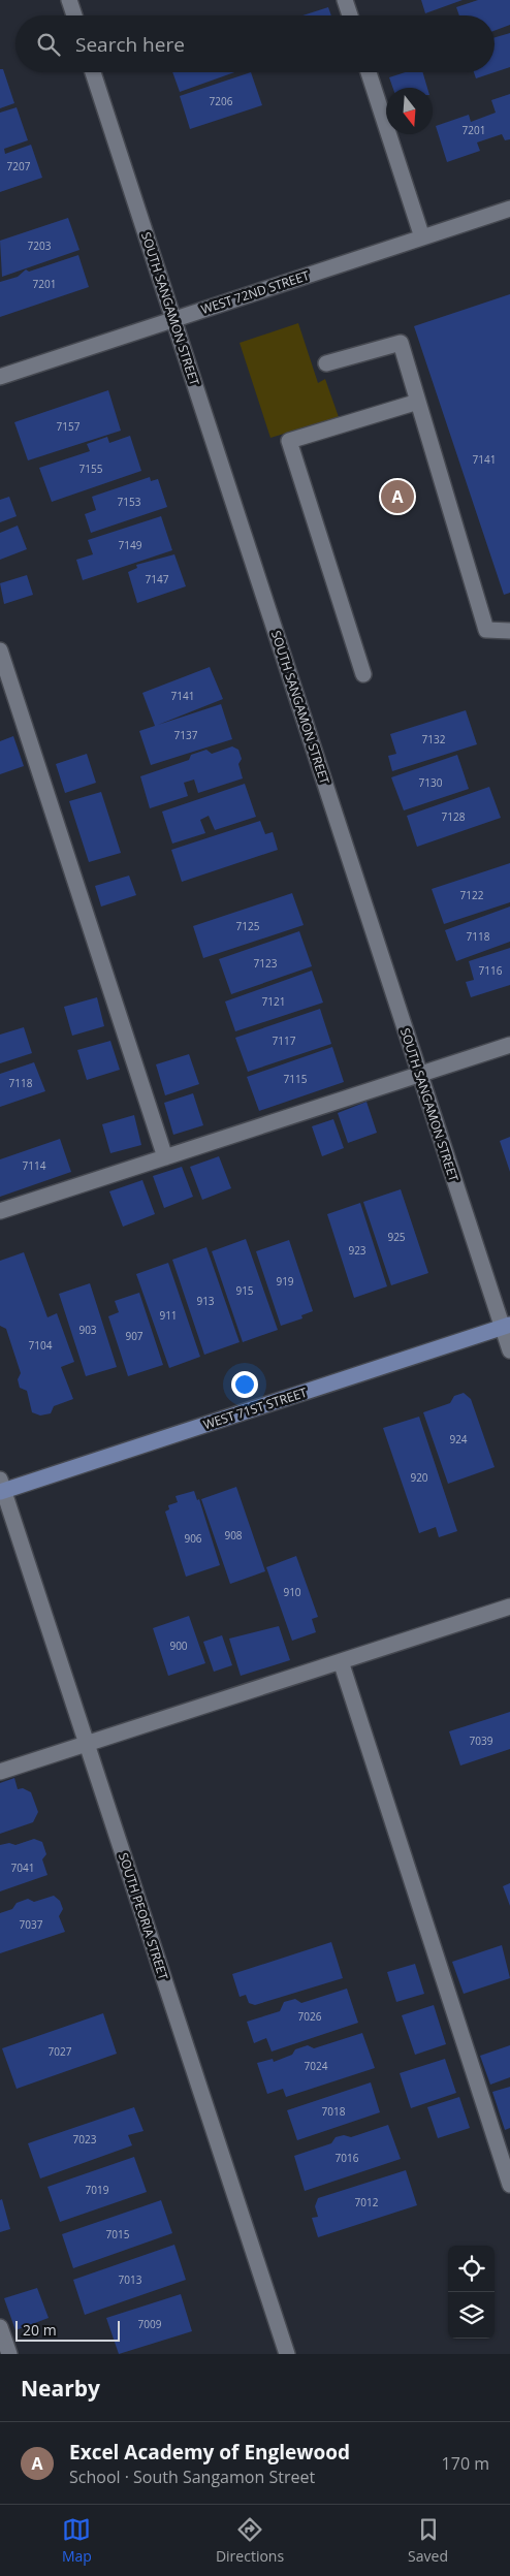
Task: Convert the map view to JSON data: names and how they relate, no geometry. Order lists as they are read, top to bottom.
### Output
{
  "streets": {
    "main road": ["WEST 71ST STREET"],
    "street": ["WEST 72ND STREET", "SOUTH SANGAMON STREET", "SOUTH PEORIA STREET"]
  },
  "crossings": [
    ["WEST 72ND STREET", "SOUTH SANGAMON STREET"],
    ["SOUTH SANGAMON STREET", "WEST 71ST STREET"],
    ["WEST 71ST STREET", "SOUTH PEORIA STREET"]
  ],
  "house_numbers": [
    "7206",
    "7201",
    "7207",
    "7203",
    "7201",
    "7157",
    "7141",
    "7155",
    "7153",
    "7149",
    "7147",
    "7141",
    "7137",
    "7132",
    "7130",
    "7128",
    "7122",
    "7125",
    "7118",
    "7123",
    "7116",
    "7121",
    "7117",
    "7115",
    "7118",
    "7114",
    "925",
    "923",
    "919",
    "915",
    "913",
    "911",
    "903",
    "907",
    "7104",
    "924",
    "920",
    "908",
    "906",
    "910",
    "900",
    "7039",
    "7041",
    "7037",
    "7026",
    "7027",
    "7024",
    "7018",
    "7023",
    "7016",
    "7019",
    "7012",
    "7015",
    "7013",
    "7009"
  ],
  "scale_bar": "20 m",
  "north": "bottom",
  "page": {
    "search": "Search here",
    "pins": "A",
    "scale": "20 m",
    "heading": "Nearby",
    "list": [
      {
        "mark": "A",
        "name": "Excel Academy of Englewood",
        "note": "School · South Sangamon Street",
        "value": "170 m"
      }
    ],
    "nav": ["Map", "Directions", "Saved"]
  }
}
